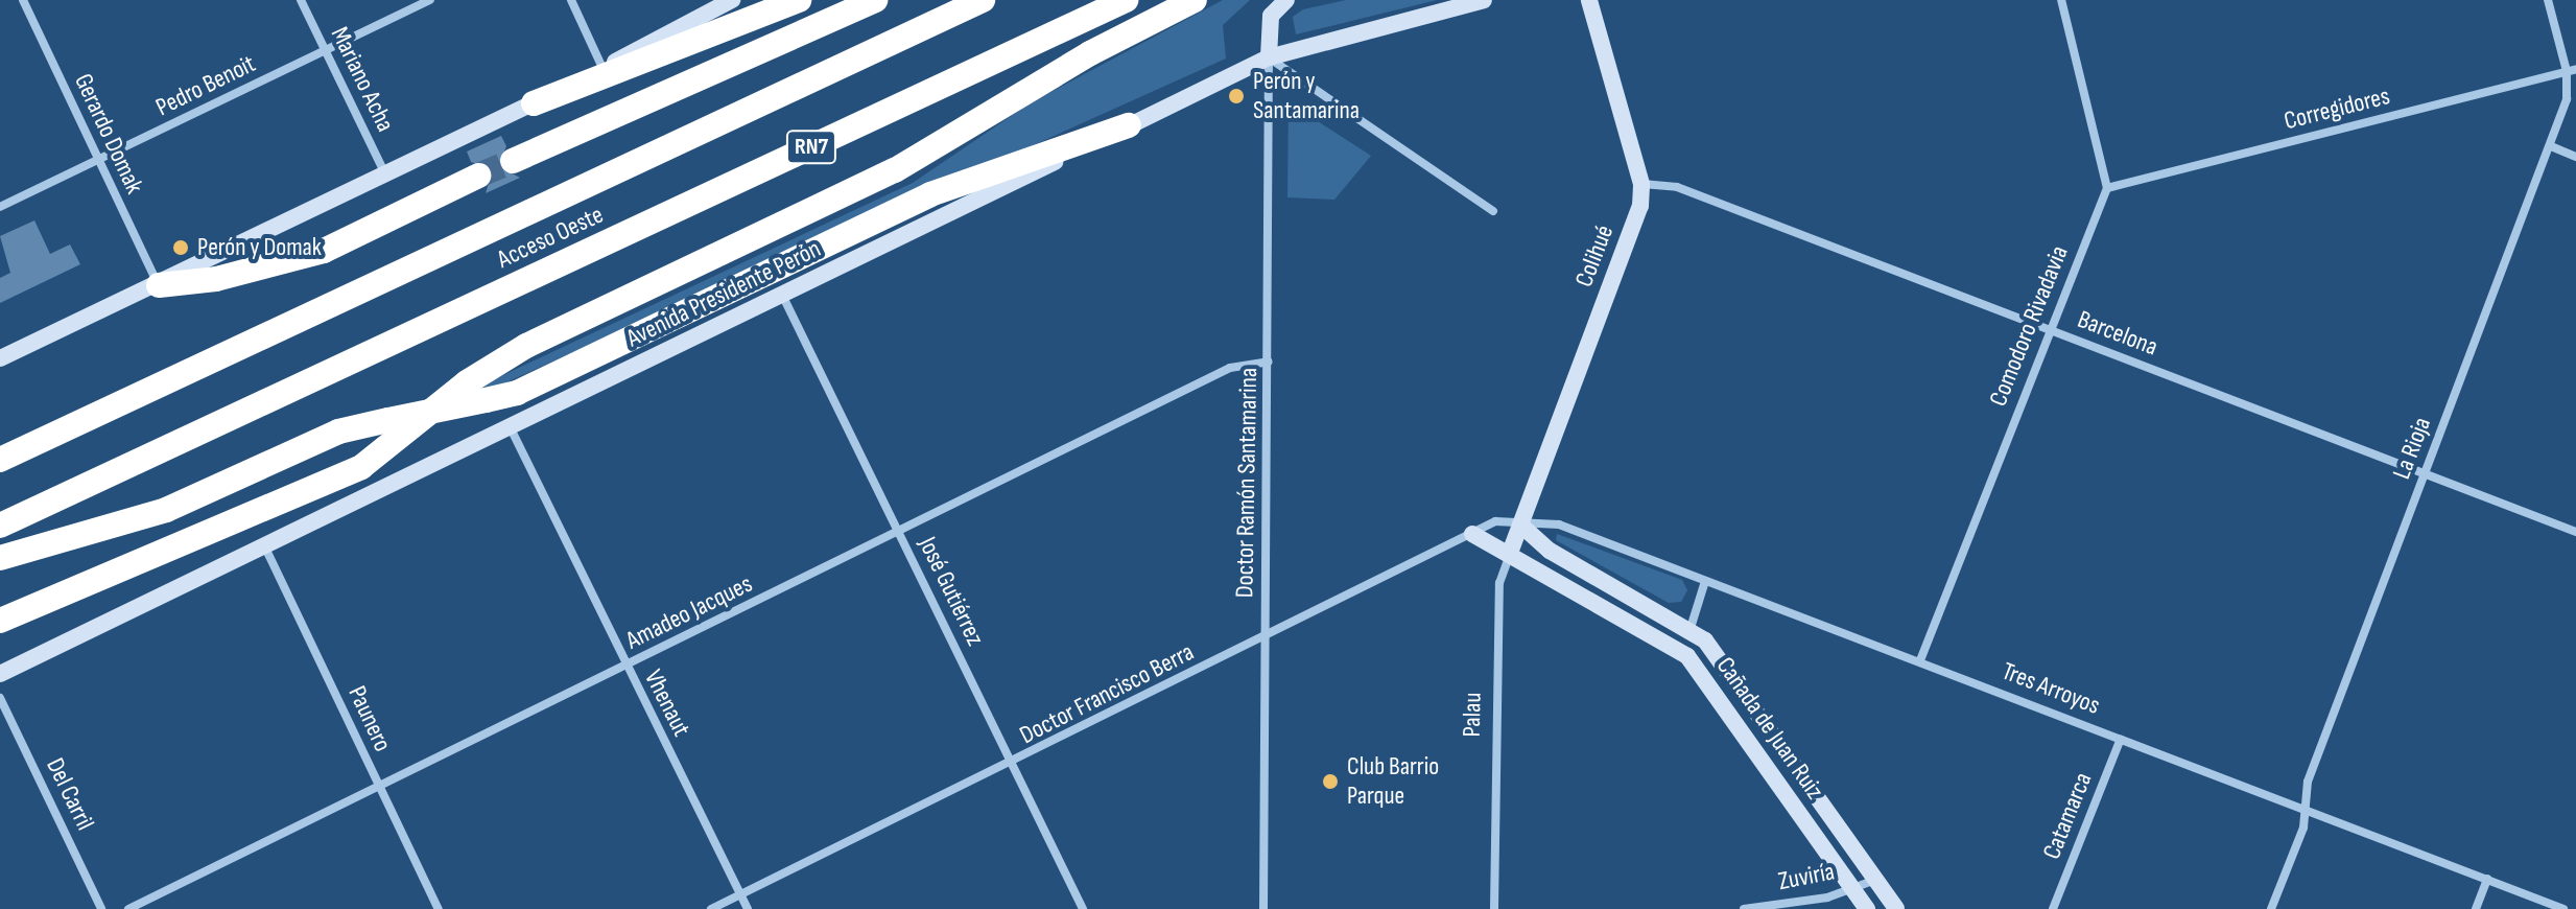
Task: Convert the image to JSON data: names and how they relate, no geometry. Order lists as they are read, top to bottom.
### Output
{
  "streets": {
    "highway": ["RN7", "Acceso Oeste"],
    "main road": [
      "Colihué",
      "Avenida Presidente Perón",
      "Palau",
      "Cañada de Juan Ruiz"
    ],
    "street": [
      "Mariano Acha",
      "Pedro Benoit",
      "Corregidores",
      "Gerardo Domak",
      "Comodoro Rivadavia",
      "Barcelona",
      "La Rioja",
      "Doctor Ramón Santamarina",
      "José Gutiérrez",
      "Amadeo Jacques",
      "Tres Arroyos",
      "Doctor Francisco Berra",
      "Vhenaut",
      "Paunero",
      "Del Carril",
      "Catamarca",
      "Zuviría"
    ]
  },
  "crossings": [
    ["Mariano Acha", "Pedro Benoit"],
    ["Pedro Benoit", "Gerardo Domak"],
    ["Corregidores", "Comodoro Rivadavia"],
    ["Corregidores", "La Rioja"],
    ["Colihué", "Barcelona"],
    ["Colihué", "Tres Arroyos"],
    ["Colihué", "Doctor Francisco Berra"],
    ["Colihué", "Palau"],
    ["Colihué", "Cañada de Juan Ruiz"],
    ["Avenida Presidente Perón", "Doctor Ramón Santamarina"],
    ["Avenida Presidente Perón", "José Gutiérrez"],
    ["Avenida Presidente Perón", "Vhenaut"],
    ["Avenida Presidente Perón", "Paunero"],
    ["Comodoro Rivadavia", "Barcelona"],
    ["Comodoro Rivadavia", "Tres Arroyos"],
    ["Barcelona", "La Rioja"],
    ["La Rioja", "Tres Arroyos"],
    ["Doctor Ramón Santamarina", "Amadeo Jacques"],
    ["Doctor Ramón Santamarina", "Doctor Francisco Berra"],
    ["José Gutiérrez", "Amadeo Jacques"],
    ["José Gutiérrez", "Doctor Francisco Berra"],
    ["Amadeo Jacques", "Vhenaut"],
    ["Amadeo Jacques", "Paunero"],
    ["Tres Arroyos", "Doctor Francisco Berra"],
    ["Tres Arroyos", "Palau"],
    ["Tres Arroyos", "Cañada de Juan Ruiz"],
    ["Tres Arroyos", "Catamarca"],
    ["Doctor Francisco Berra", "Vhenaut"],
    ["Doctor Francisco Berra", "Palau"],
    ["Doctor Francisco Berra", "Cañada de Juan Ruiz"],
    ["Palau", "Cañada de Juan Ruiz"],
    ["Cañada de Juan Ruiz", "Zuviría"]
  ],
  "places": ["Perón y Santamarina", "Perón y Domak", "Club Barrio Parque"]
}
